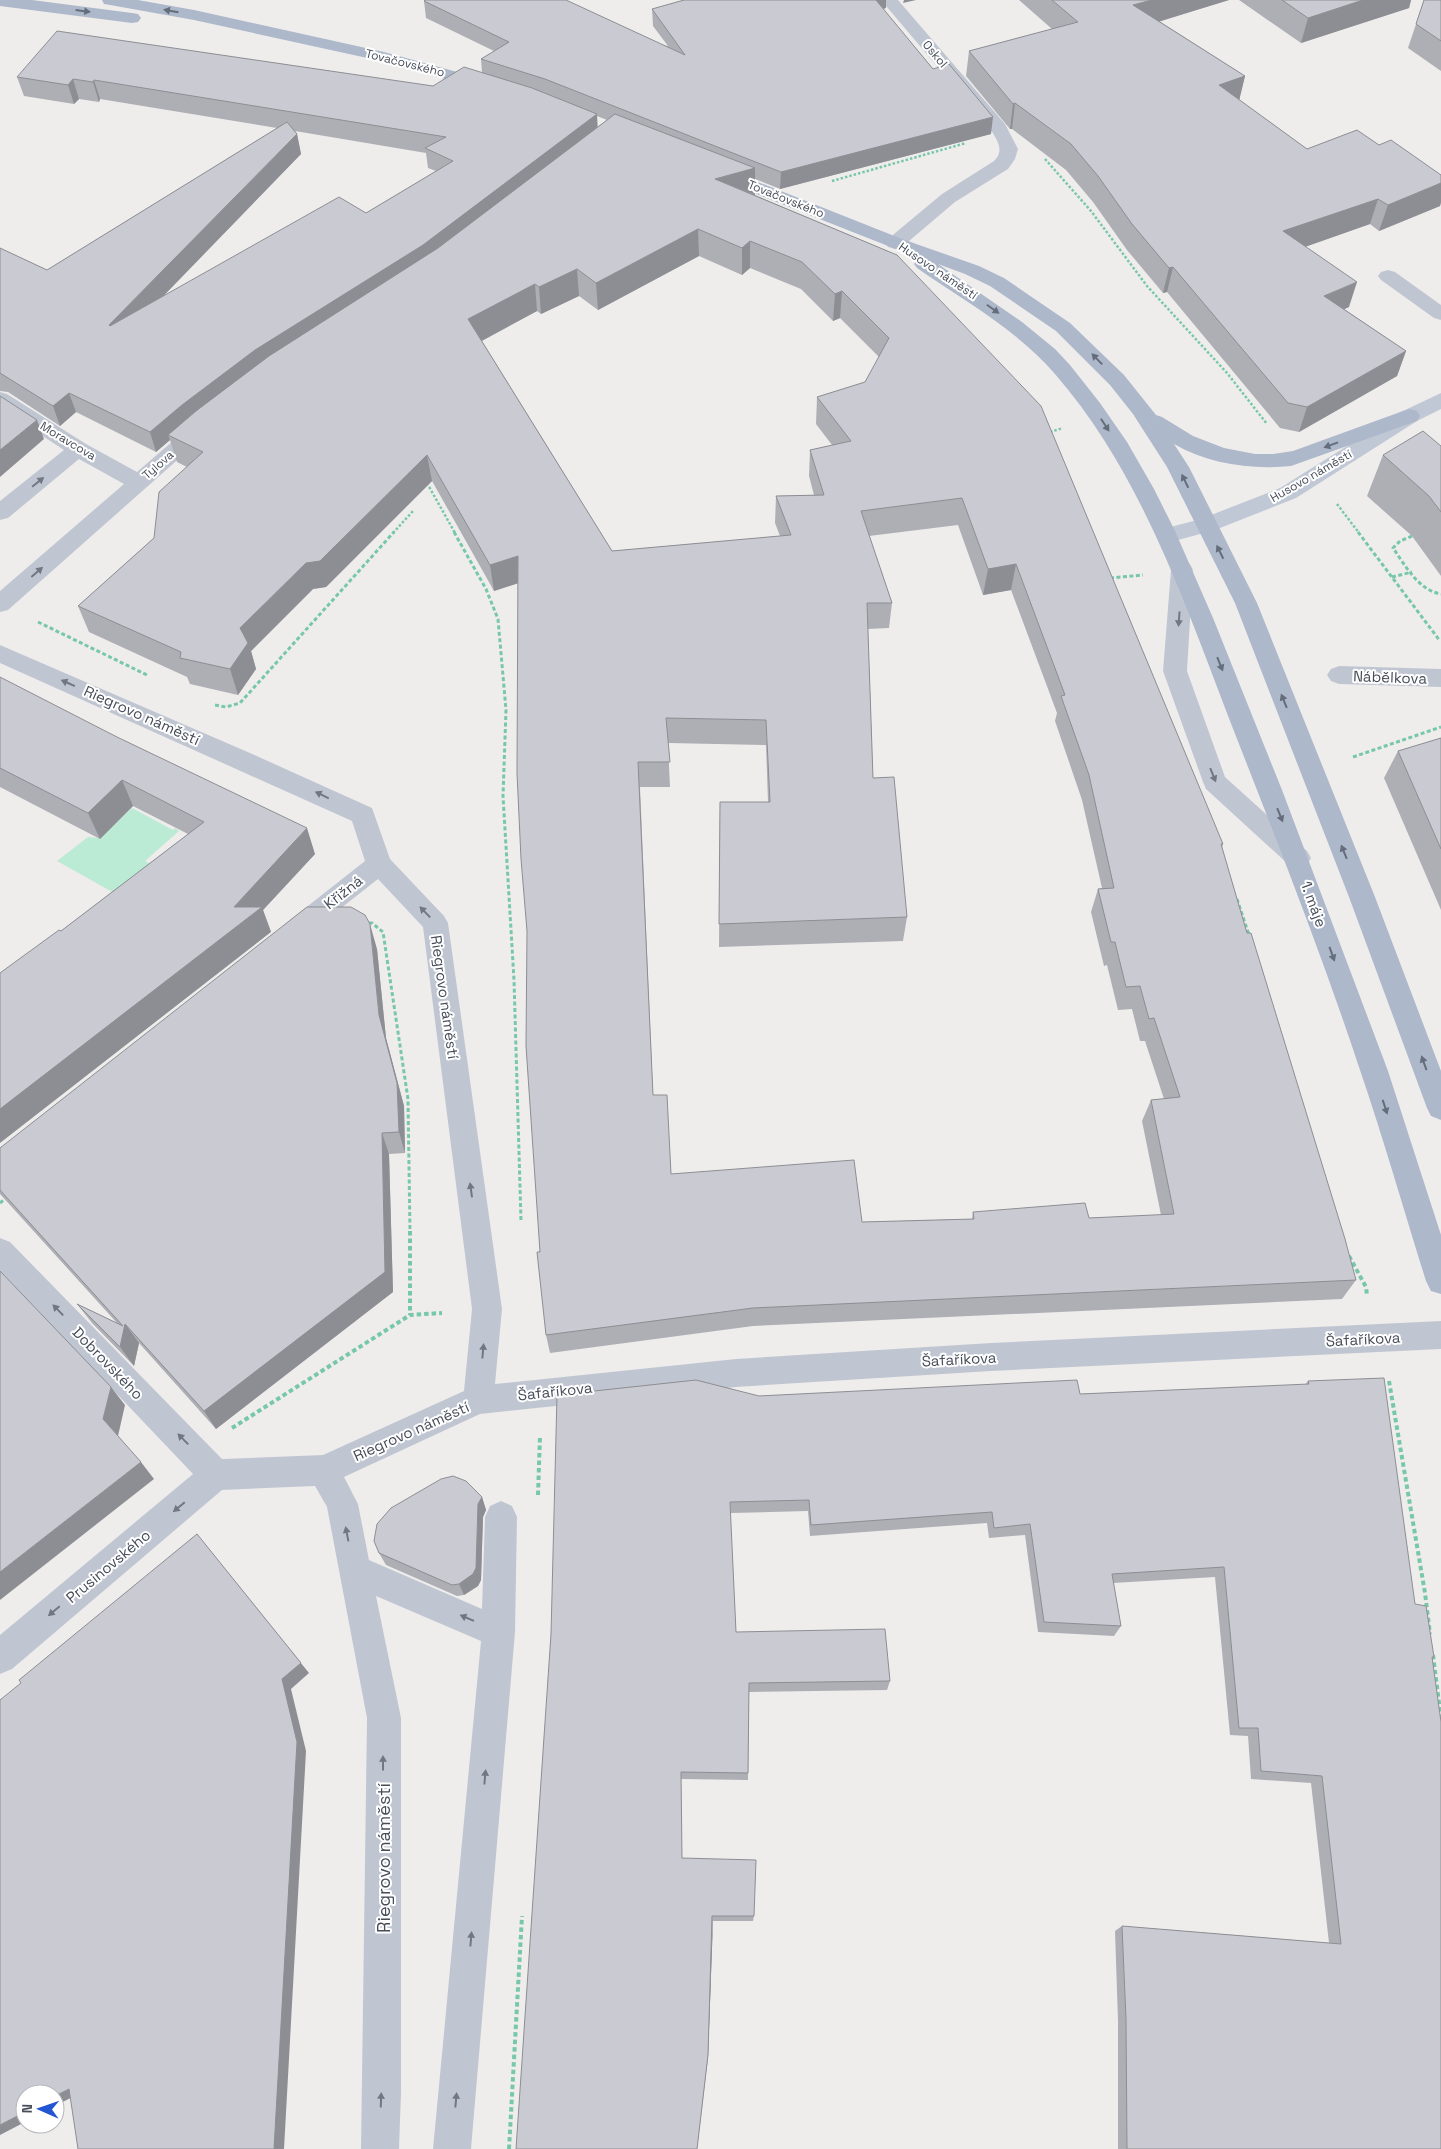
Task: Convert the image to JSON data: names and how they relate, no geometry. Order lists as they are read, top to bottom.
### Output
{
  "streets": {
    "main road": ["Tovačovského", "Husovo náměstí", "1. máje"],
    "street": [
      "Oskol",
      "Moravcova",
      "Tylova",
      "Nábělkova",
      "Riegrovo náměstí",
      "Křižná",
      "Šafaříkova",
      "Dobrovského",
      "Prusinovského"
    ]
  },
  "crossings": [
    ["Oskol", "Tovačovského"],
    ["Oskol", "Husovo náměstí"],
    ["Tovačovského", "Husovo náměstí"],
    ["Husovo náměstí", "1. máje"],
    ["Moravcova", "Tylova"],
    ["Riegrovo náměstí", "Křižná"],
    ["Riegrovo náměstí", "Šafaříkova"],
    ["Riegrovo náměstí", "Dobrovského"],
    ["Riegrovo náměstí", "Prusinovského"],
    ["Dobrovského", "Prusinovského"]
  ],
  "one_way": ["Dobrovského", "Prusinovského"],
  "north": "left"
}
